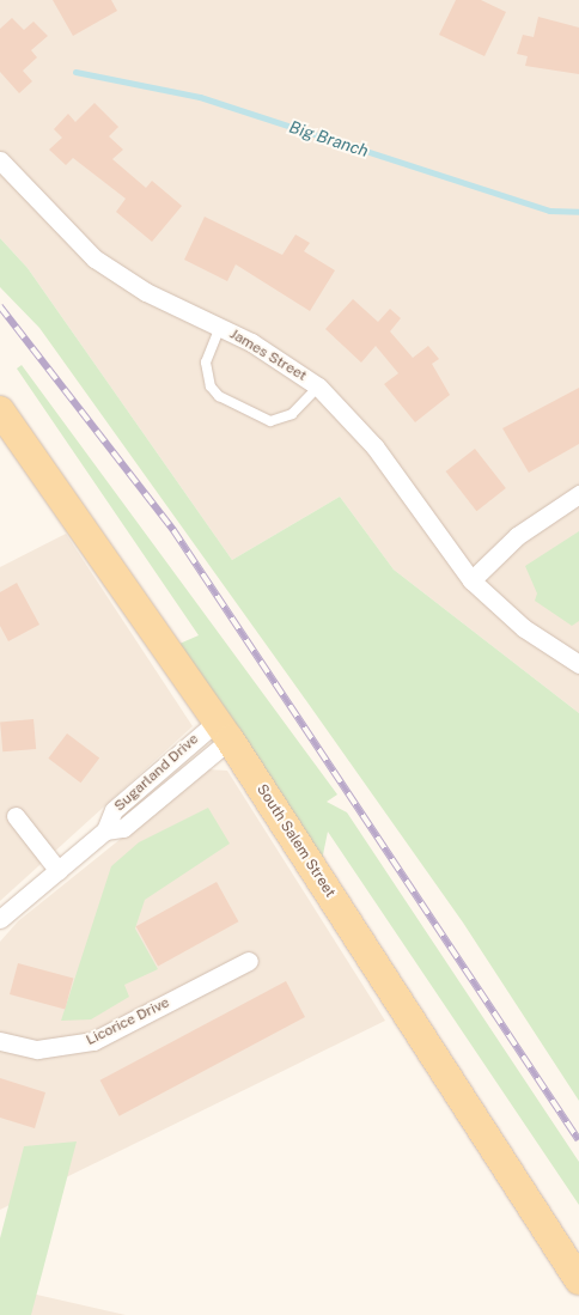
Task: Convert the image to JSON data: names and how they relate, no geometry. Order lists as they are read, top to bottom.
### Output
{
  "streets": {
    "main road": ["South Salem Street"],
    "street": ["James Street", "Sugarland Drive", "Licorice Drive"]
  },
  "crossings": [
    ["Sugarland Drive", "South Salem Street"]
  ],
  "water": ["Big Branch"]
}
